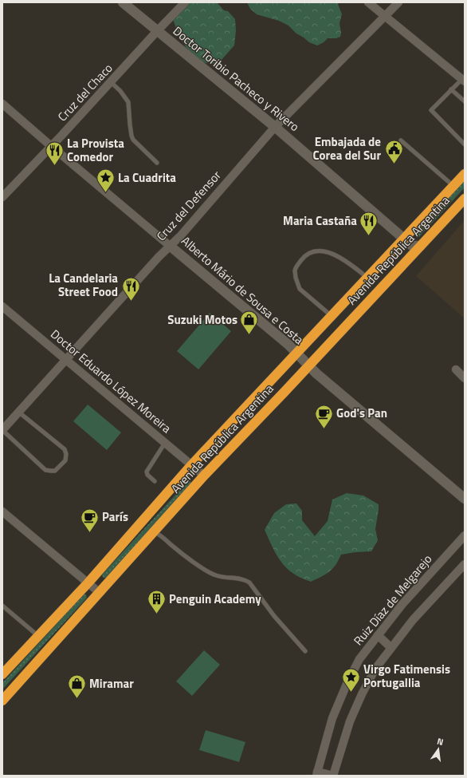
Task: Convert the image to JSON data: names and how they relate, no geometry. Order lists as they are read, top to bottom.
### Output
{
  "streets": {
    "highway": ["Avenida República Argentina"],
    "street": [
      "Doctor Toribio Pacheco y Rivero",
      "Cruz del Chaco",
      "Cruz del Defensor",
      "Alberto Mário de Sousa e Costa",
      "Doctor Eduardo López Moreira",
      "Ruiz Díaz de Melgarejo"
    ]
  },
  "crossings": [
    ["Doctor Toribio Pacheco y Rivero", "Cruz del Chaco"],
    ["Doctor Toribio Pacheco y Rivero", "Cruz del Defensor"],
    ["Doctor Toribio Pacheco y Rivero", "Avenida República Argentina"],
    ["Cruz del Chaco", "Alberto Mário de Sousa e Costa"],
    ["Cruz del Defensor", "Alberto Mário de Sousa e Costa"],
    ["Cruz del Defensor", "Doctor Eduardo López Moreira"],
    ["Avenida República Argentina", "Alberto Mário de Sousa e Costa"],
    ["Avenida República Argentina", "Doctor Eduardo López Moreira"]
  ],
  "places": {
    "public building": ["Embajada de Corea del Sur"],
    "restaurant": ["La Provista Comedor", "Maria Castaña", "La Candelaria Street Food"],
    "place": ["La Cuadrita", "Virgo Fatimensis Portugallia"],
    "shop": ["Suzuki Motos", "Miramar"],
    "cafe": ["God's Pan", "París"],
    "building": ["Penguin Academy"]
  },
  "north": "top"
}
